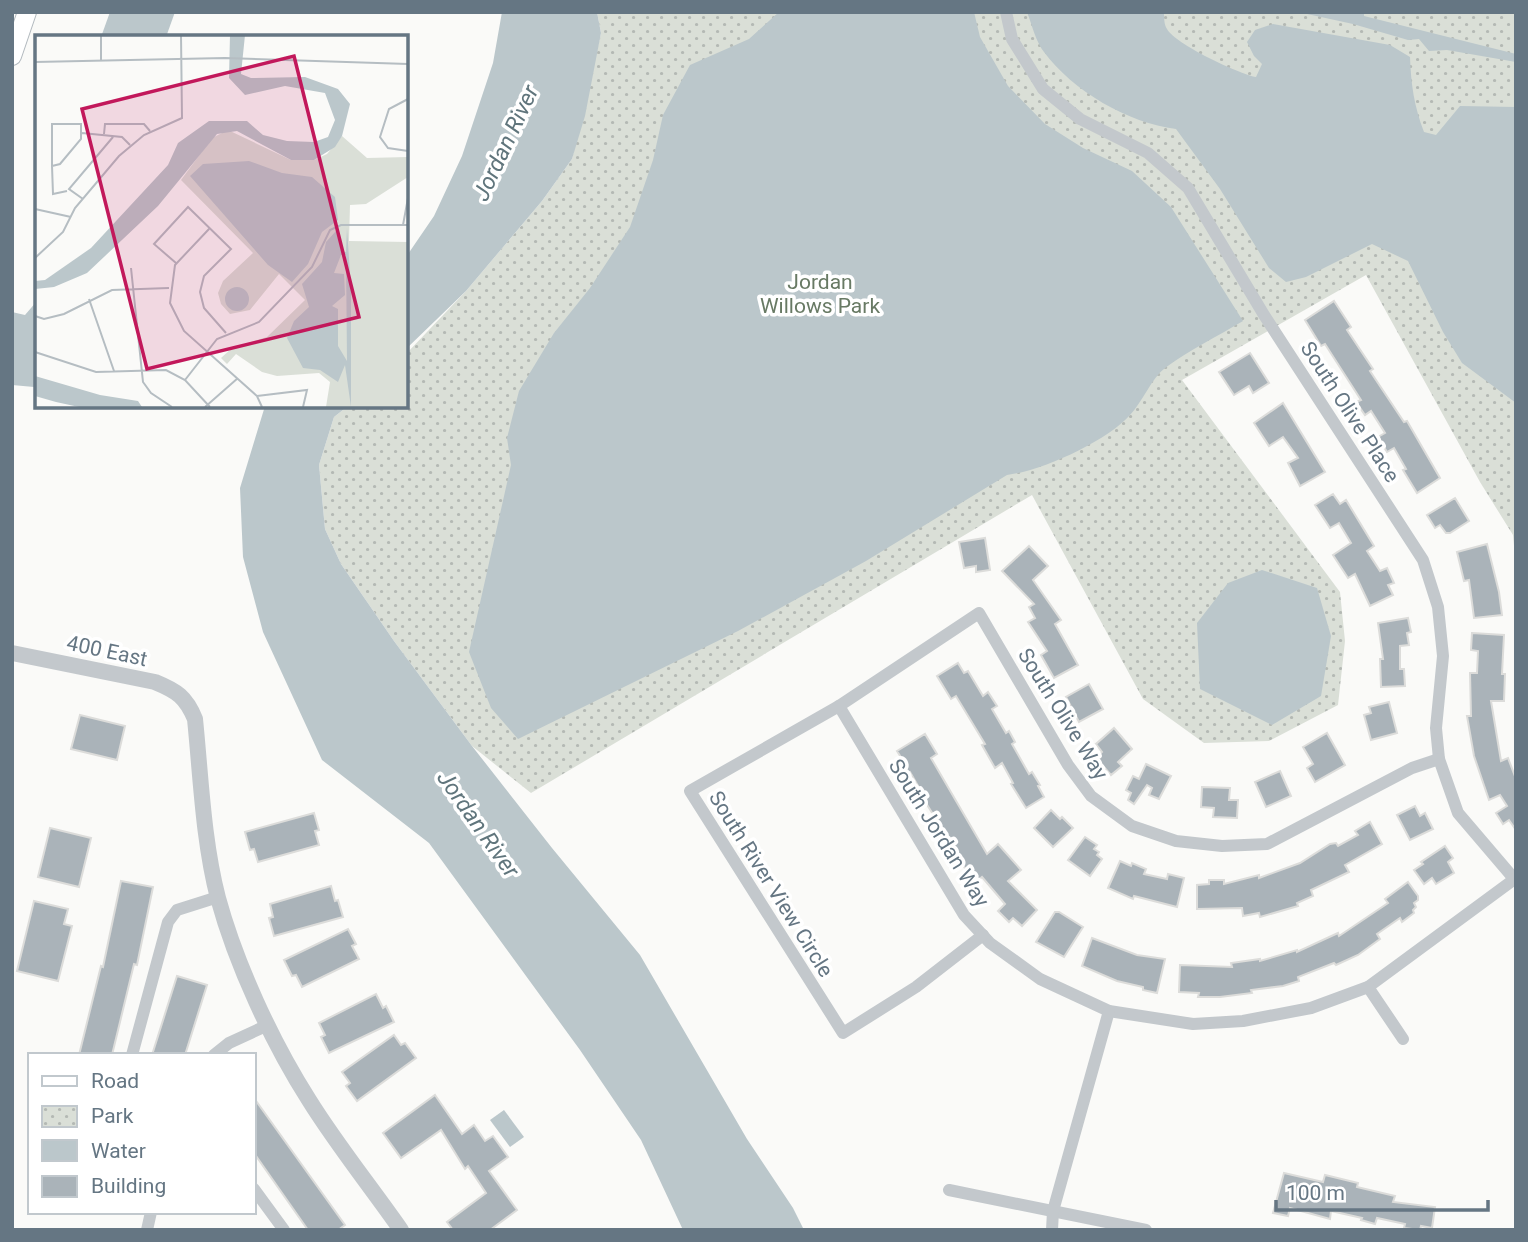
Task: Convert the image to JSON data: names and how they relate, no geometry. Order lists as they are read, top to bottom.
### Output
{
  "streets": {
    "street": [
      "South Olive Place",
      "400 East",
      "South Olive Way",
      "South Jordan Way",
      "South River View Circle"
    ]
  },
  "crossings": [
    ["South Olive Place", "South Olive Way"],
    ["South Olive Place", "South Jordan Way"],
    ["South Olive Way", "South River View Circle"],
    ["South Jordan Way", "South River View Circle"]
  ],
  "water": ["Jordan River"],
  "parks": ["Jordan Willows Park"],
  "legend": [
    "Road",
    "Park",
    "Water",
    "Building"
  ],
  "scale_bar": "100 m"
}
